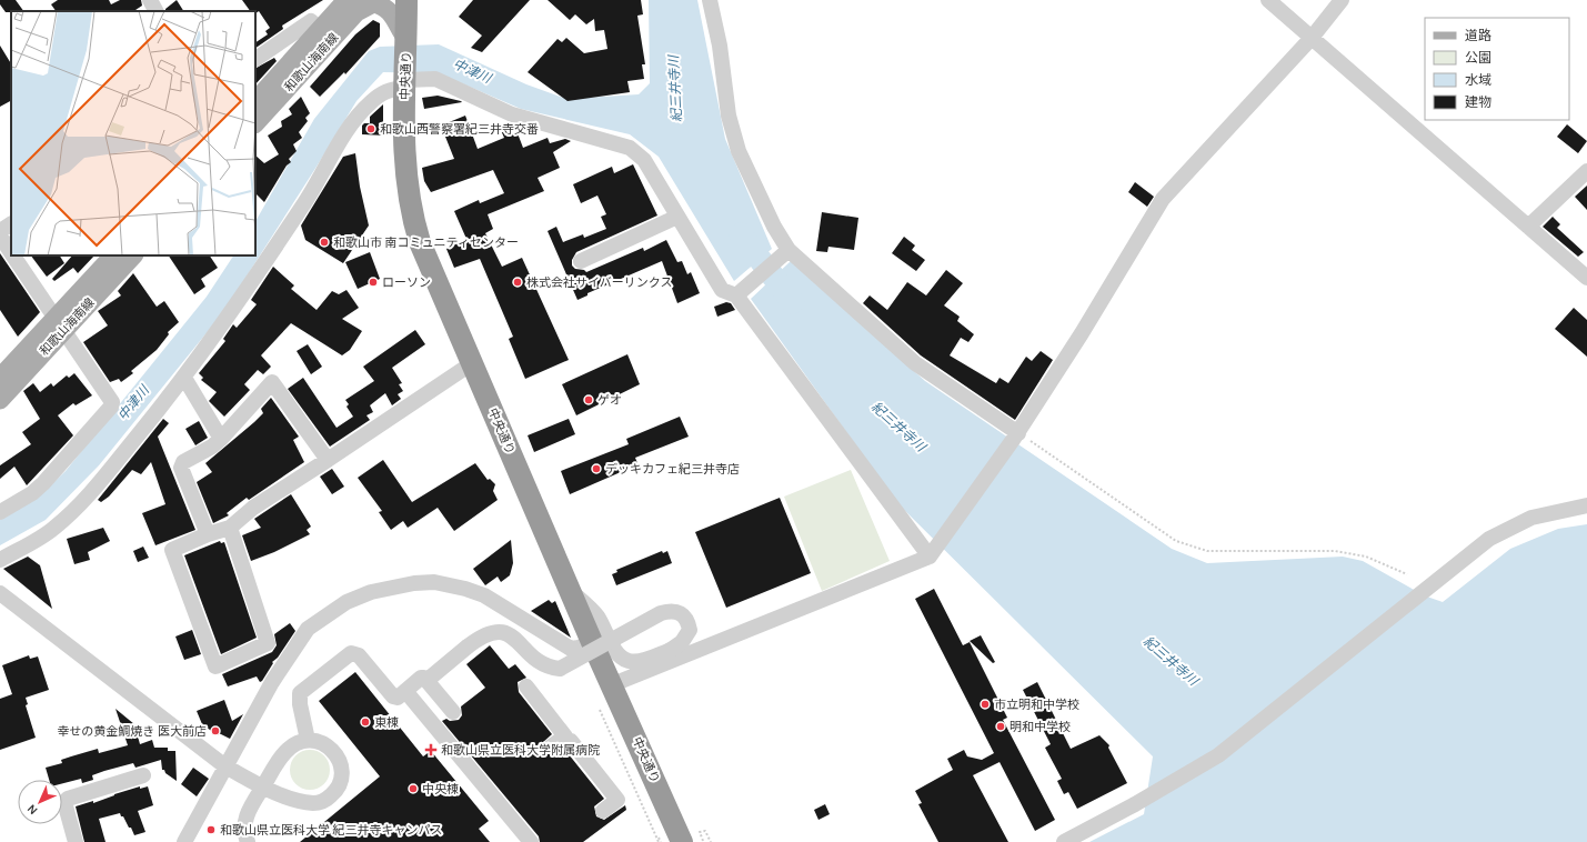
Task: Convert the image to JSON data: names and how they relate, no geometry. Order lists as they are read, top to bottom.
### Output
{
  "streets": {
    "highway": ["中央通り"],
    "main road": ["和歌山海南線"]
  },
  "water": ["中津川", "紀三井寺川"],
  "places": {
    "other": [
      "和歌山西警察署紀三井寺交番",
      "和歌山市 南コミュニティセンター",
      "ローソン",
      "株式会社サイバーリンクス",
      "ゲオ",
      "デッキカフェ紀三井寺店",
      "市立明和中学校",
      "東棟",
      "明和中学校",
      "幸せの黄金鯛焼き 医大前店",
      "中央棟",
      "和歌山県立医科大学 紀三井寺キャンパス"
    ],
    "health": ["和歌山県立医科大学附属病院"]
  },
  "legend": [
    "道路",
    "公園",
    "水域",
    "建物"
  ],
  "north": "bottom left"
}
